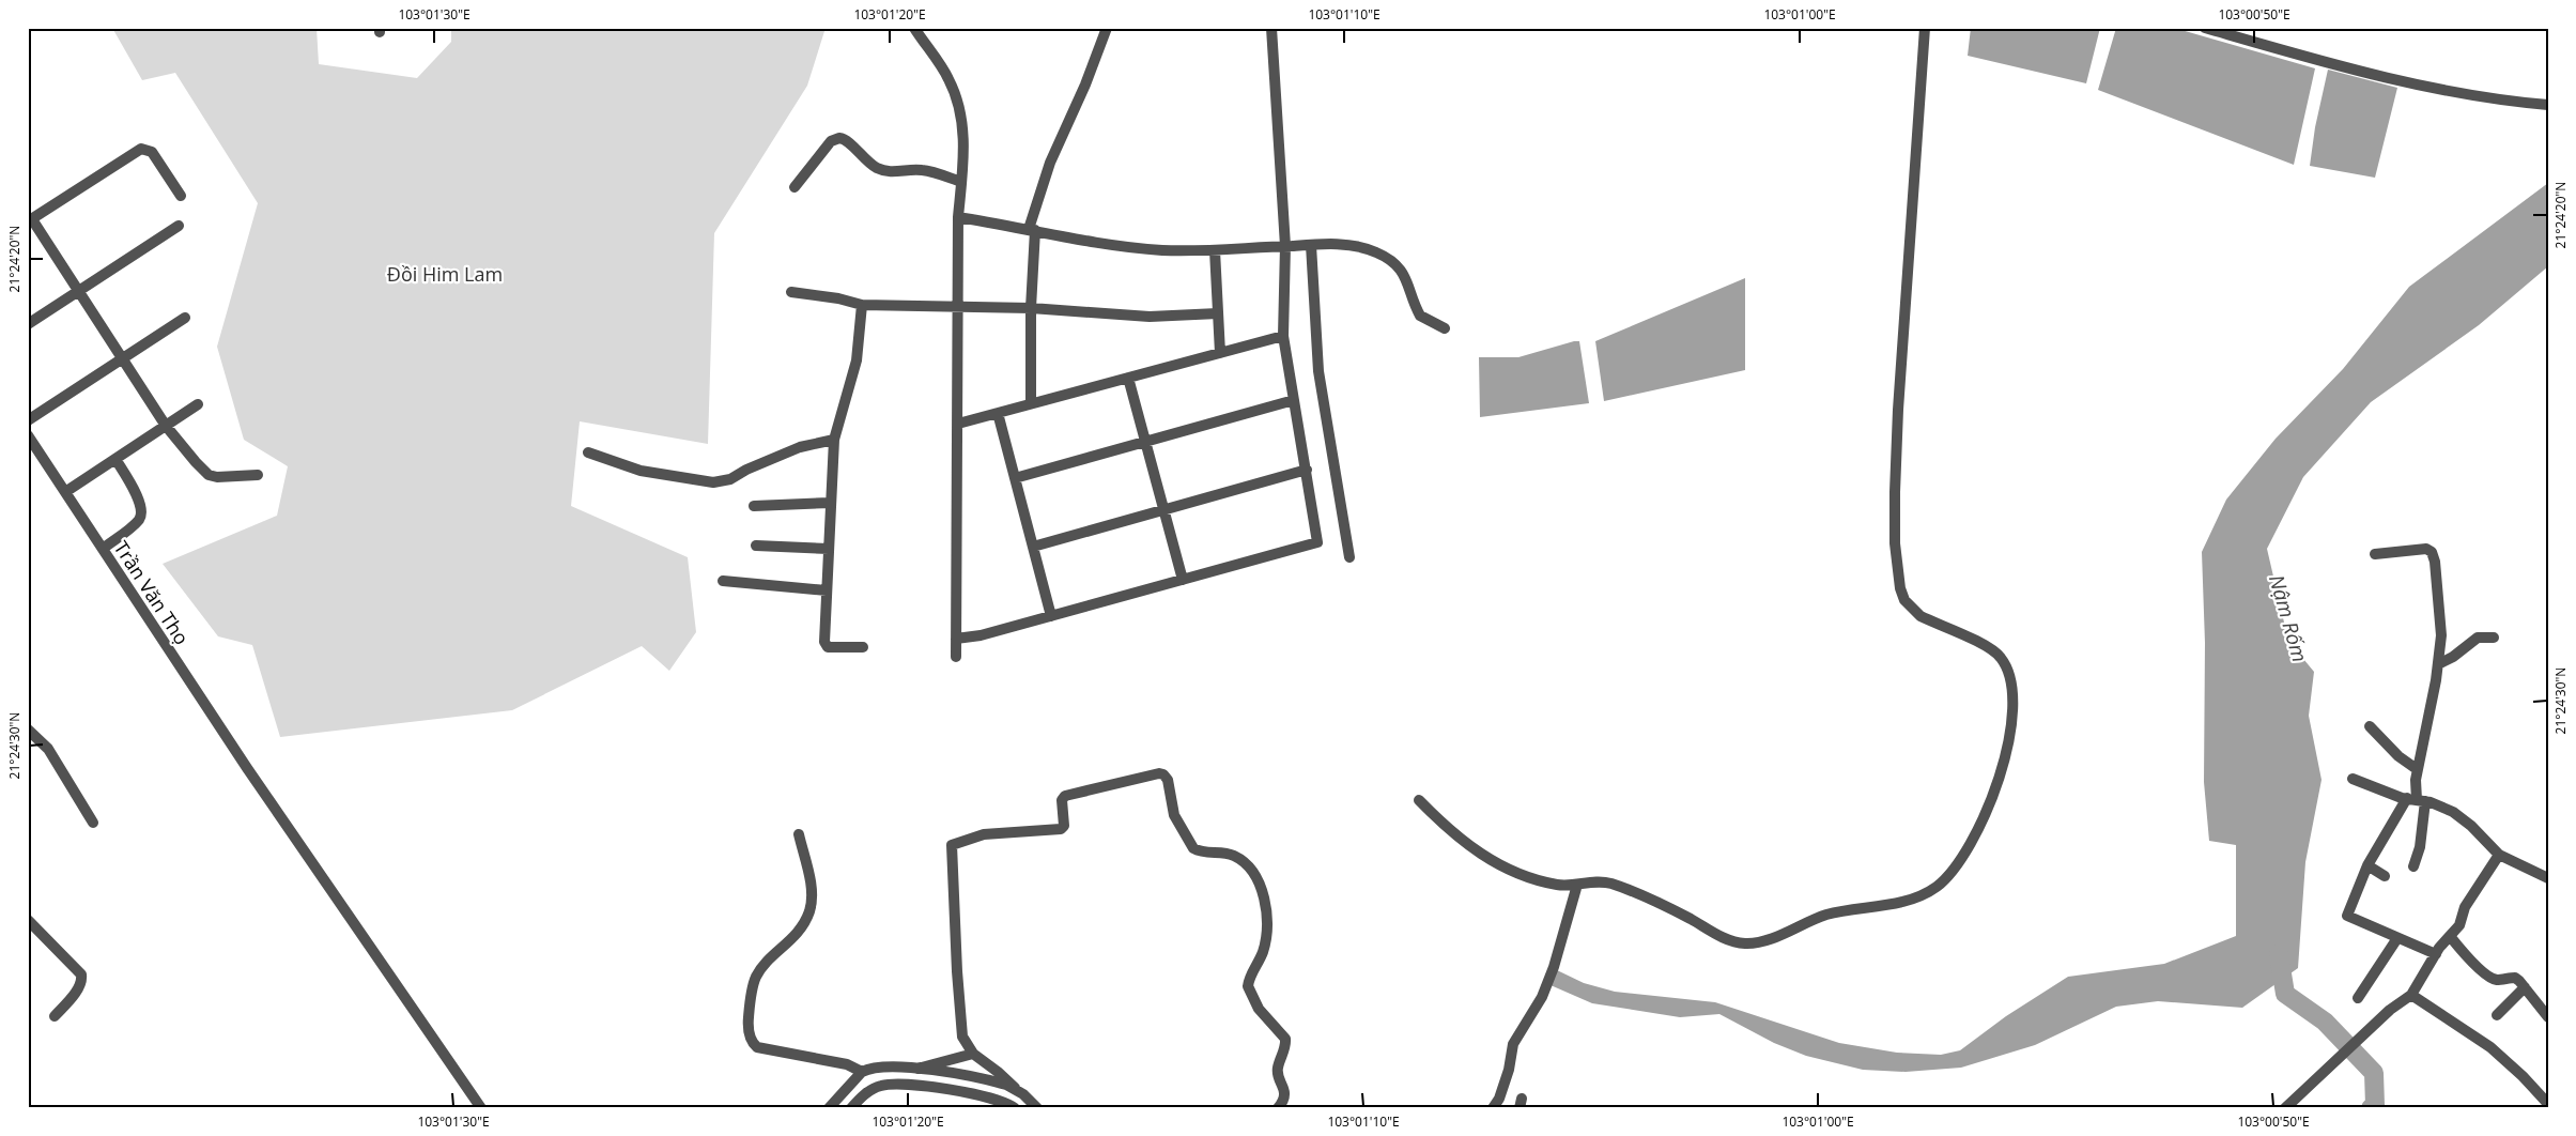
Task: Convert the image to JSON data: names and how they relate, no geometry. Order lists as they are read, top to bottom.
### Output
{
  "streets": {
    "street": ["Trần Văn Thọ"]
  },
  "water": ["Nậm Rốm"],
  "parks": ["Đồi Him Lam"],
  "coordinates": [
    "103°01'30\"E",
    "103°01'20\"E",
    "103°01'10\"E",
    "103°01'00\"E",
    "103°00'50\"E",
    "21°24'20\"N",
    "21°24'30\"N"
  ]
}
